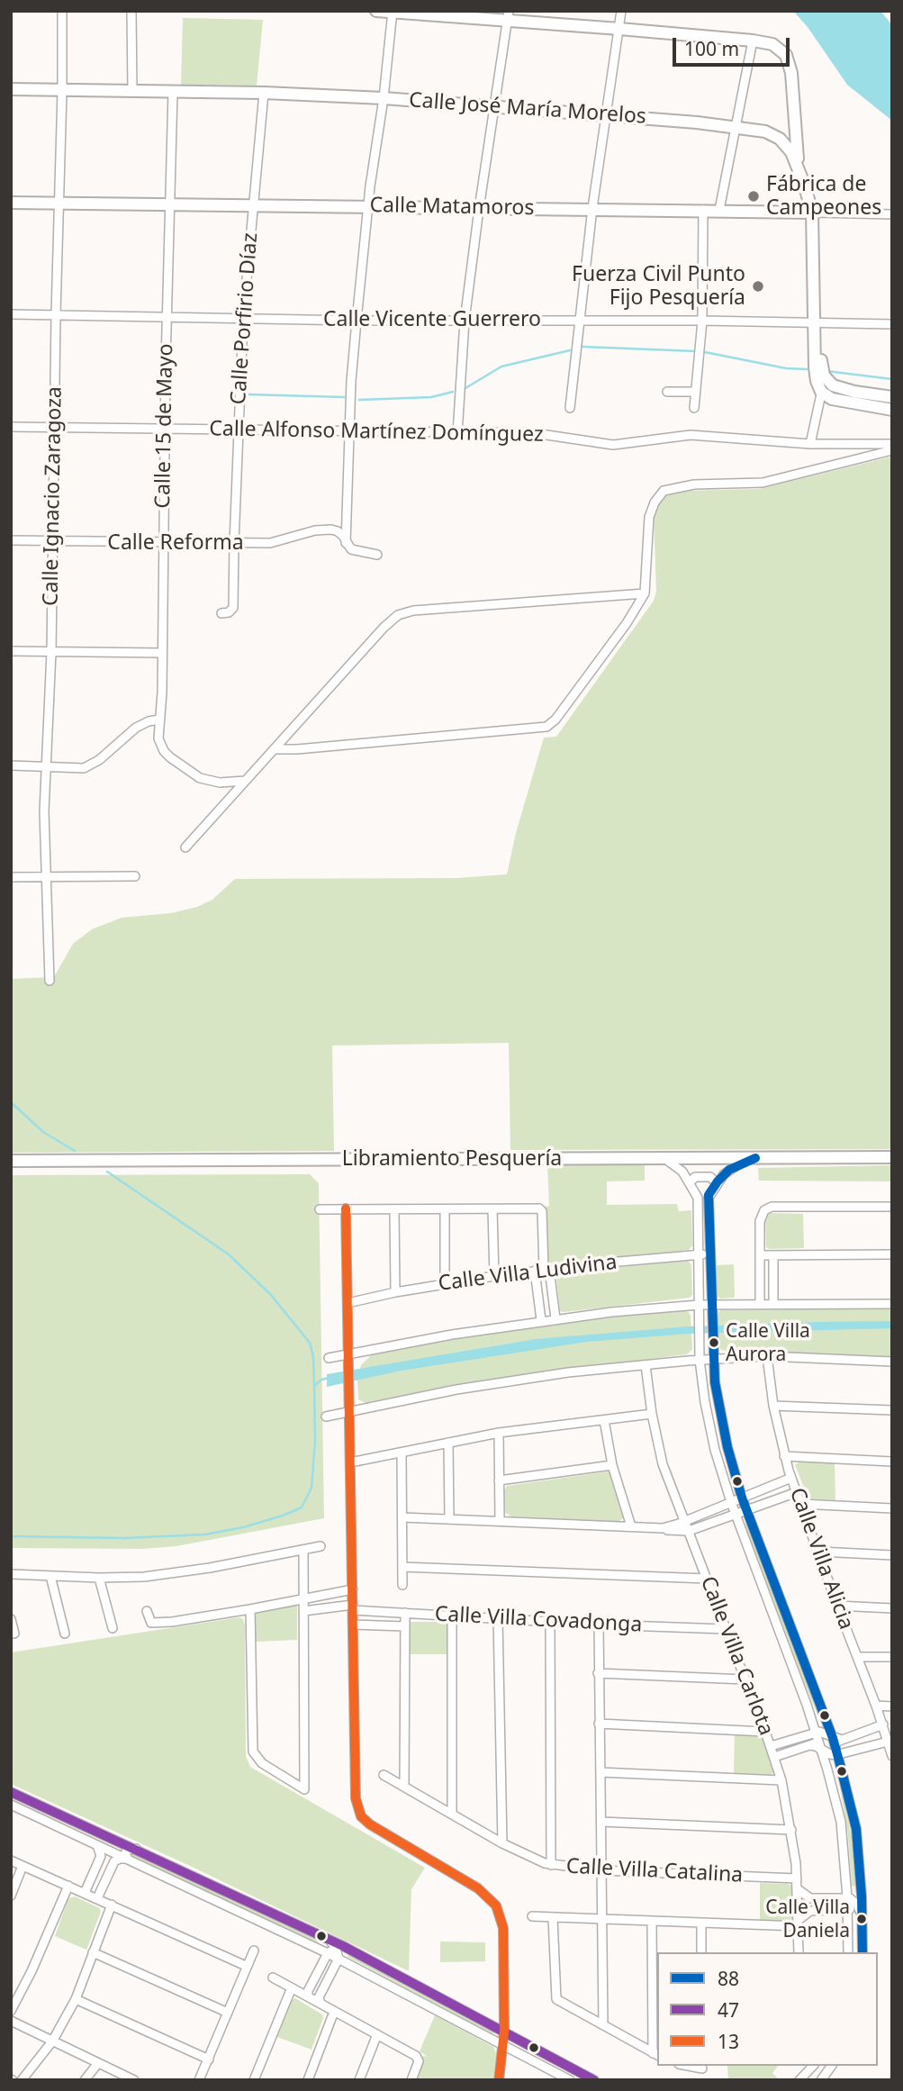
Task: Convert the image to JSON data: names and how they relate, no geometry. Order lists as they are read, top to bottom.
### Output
{
  "streets": {
    "main road": ["Calle José María Morelos", "Calle Matamoros", "Libramiento Pesquería"],
    "street": [
      "Calle Porfirio Díaz",
      "Calle Vicente Guerrero",
      "Calle 15 de Mayo",
      "Calle Alfonso Martínez Domínguez",
      "Calle Ignacio Zaragoza",
      "Calle Reforma",
      "Calle Villa Ludivina",
      "Calle Villa Alicia",
      "Calle Villa Covadonga",
      "Calle Villa Carlota",
      "Calle Villa Catalina"
    ]
  },
  "crossings": [
    ["Calle José María Morelos", "Calle Matamoros"],
    ["Calle José María Morelos", "Calle Porfirio Díaz"],
    ["Calle José María Morelos", "Calle Vicente Guerrero"],
    ["Calle José María Morelos", "Calle 15 de Mayo"],
    ["Calle José María Morelos", "Calle Ignacio Zaragoza"],
    ["Calle Matamoros", "Calle Porfirio Díaz"],
    ["Calle Matamoros", "Calle 15 de Mayo"],
    ["Calle Matamoros", "Calle Ignacio Zaragoza"],
    ["Calle Porfirio Díaz", "Calle Vicente Guerrero"],
    ["Calle Porfirio Díaz", "Calle Alfonso Martínez Domínguez"],
    ["Calle Porfirio Díaz", "Calle Reforma"],
    ["Calle Vicente Guerrero", "Calle 15 de Mayo"],
    ["Calle Vicente Guerrero", "Calle Ignacio Zaragoza"],
    ["Calle 15 de Mayo", "Calle Alfonso Martínez Domínguez"],
    ["Calle 15 de Mayo", "Calle Reforma"],
    ["Calle Alfonso Martínez Domínguez", "Calle Ignacio Zaragoza"],
    ["Calle Ignacio Zaragoza", "Calle Reforma"],
    ["Calle Villa Covadonga", "Calle Villa Carlota"],
    ["Calle Villa Carlota", "Calle Villa Catalina"]
  ],
  "places": [
    "Fábrica de Campeones",
    "Fuerza Civil Punto Fijo Pesquería",
    "Calle Villa Aurora",
    "Calle Villa Daniela"
  ],
  "lines": ["transit line 88", "transit line 13", "transit line 47"],
  "legend": ["88", "47", "13"],
  "scale_bar": "100 m"
}
